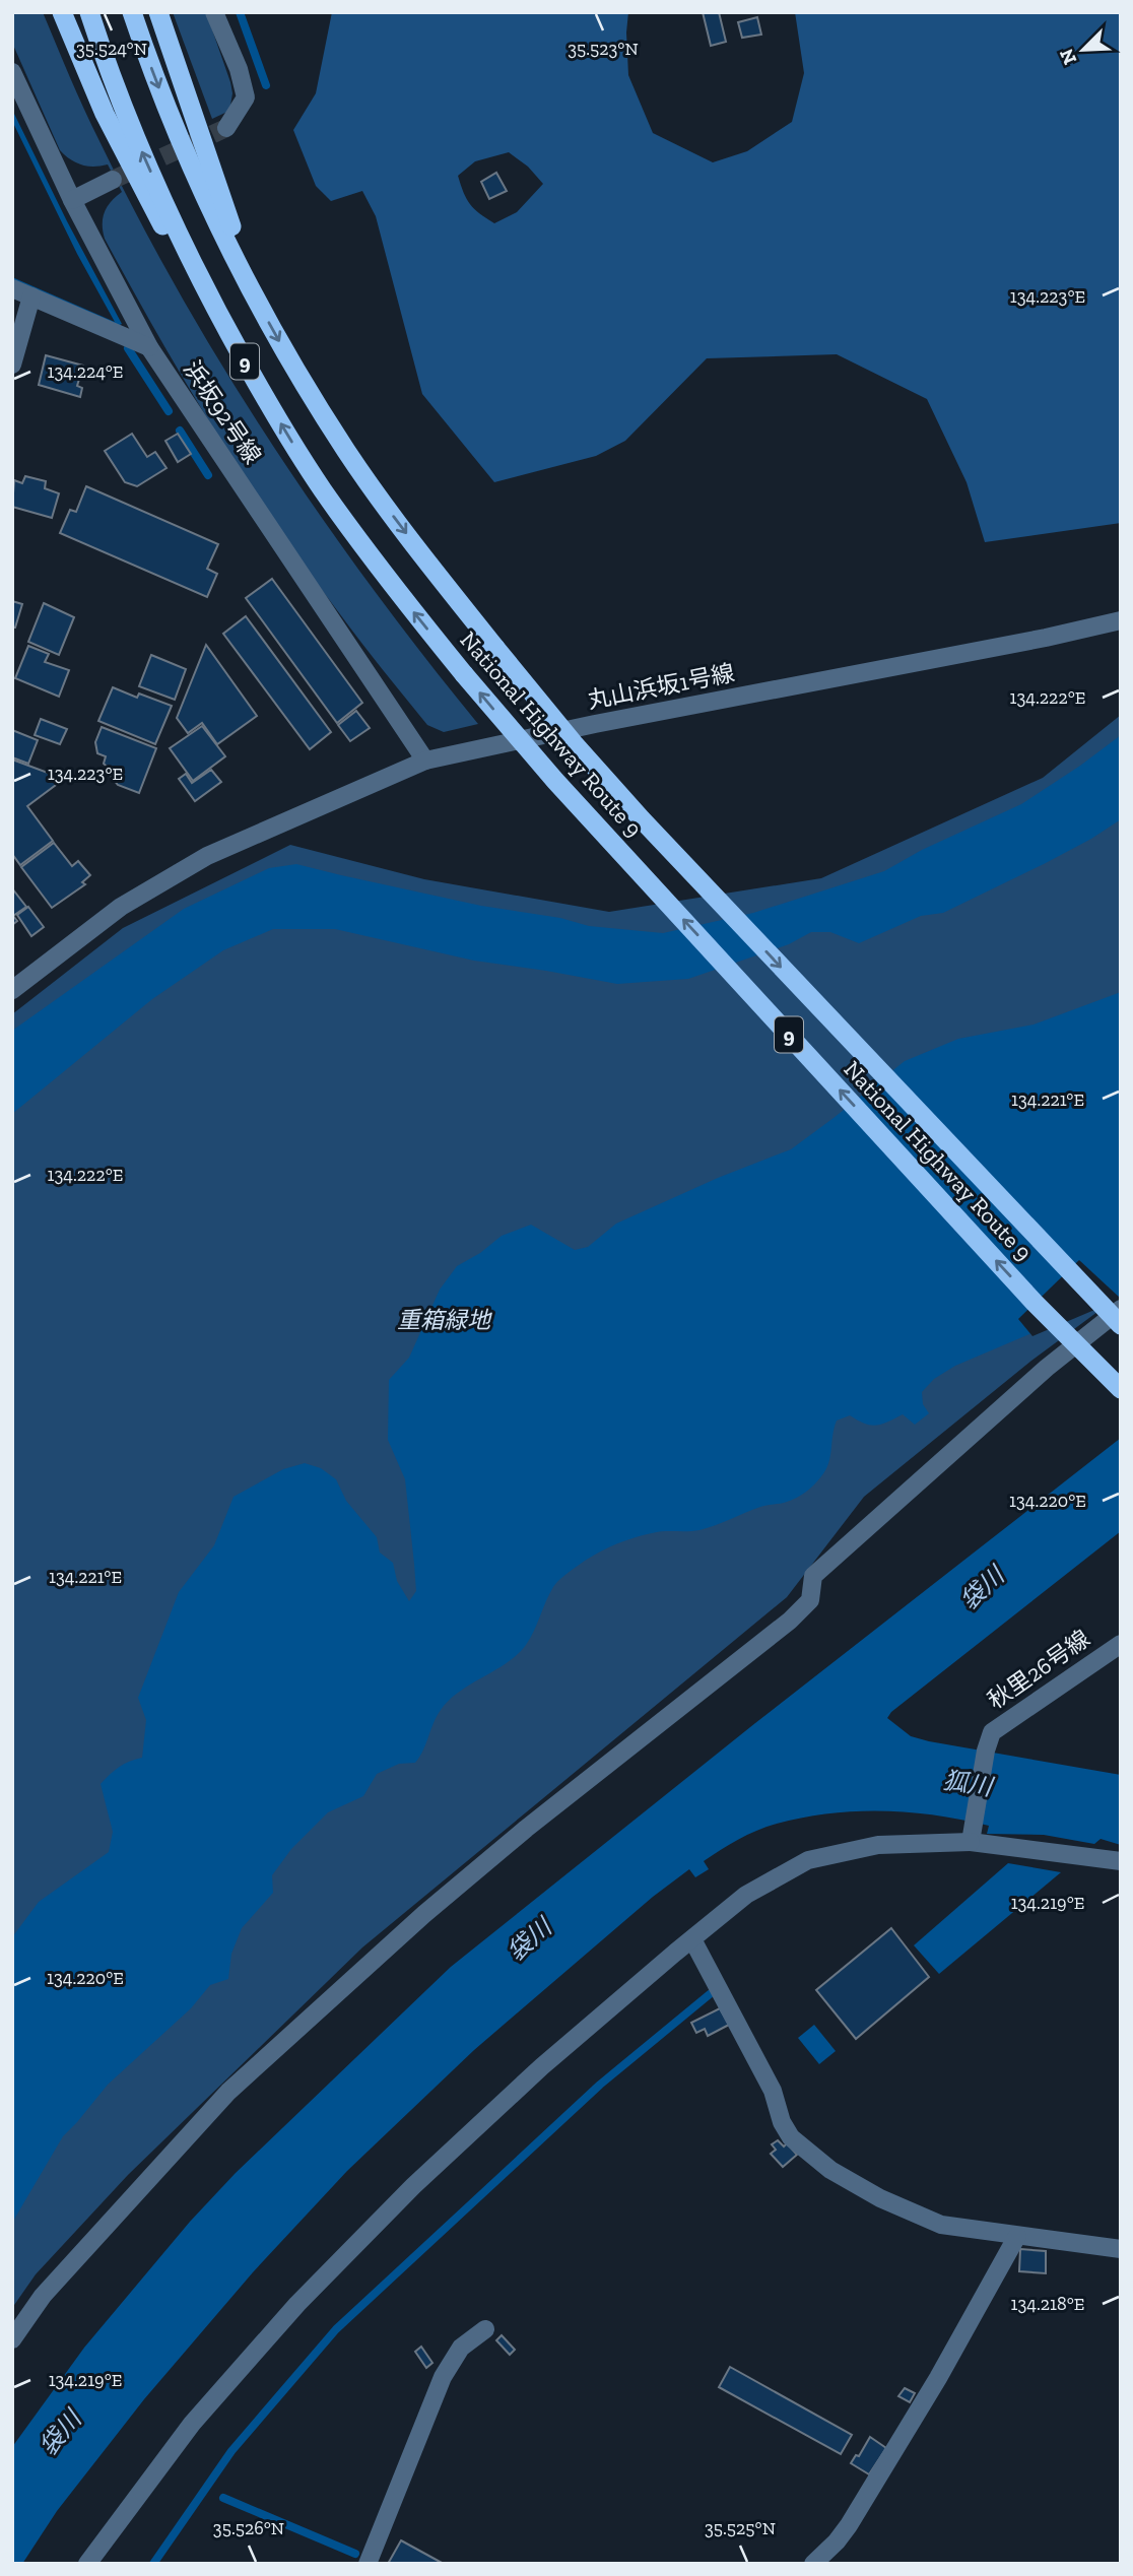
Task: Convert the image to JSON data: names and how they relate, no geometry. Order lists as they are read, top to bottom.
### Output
{
  "streets": {
    "highway": ["9", "National Highway Route 9"],
    "street": ["浜坂92号線", "丸山浜坂1号線", "秋里26号線"]
  },
  "crossings": [
    ["浜坂92号線", "丸山浜坂1号線"]
  ],
  "water": ["袋川", "狐川"],
  "parks": ["重箱緑地"],
  "north": "bottom left",
  "coordinates": [
    "35.524°N",
    "35.523°N",
    "134.223°E",
    "134.224°E",
    "134.222°E",
    "134.221°E",
    "134.220°E",
    "134.219°E",
    "134.218°E",
    "35.526°N",
    "35.525°N"
  ]
}
